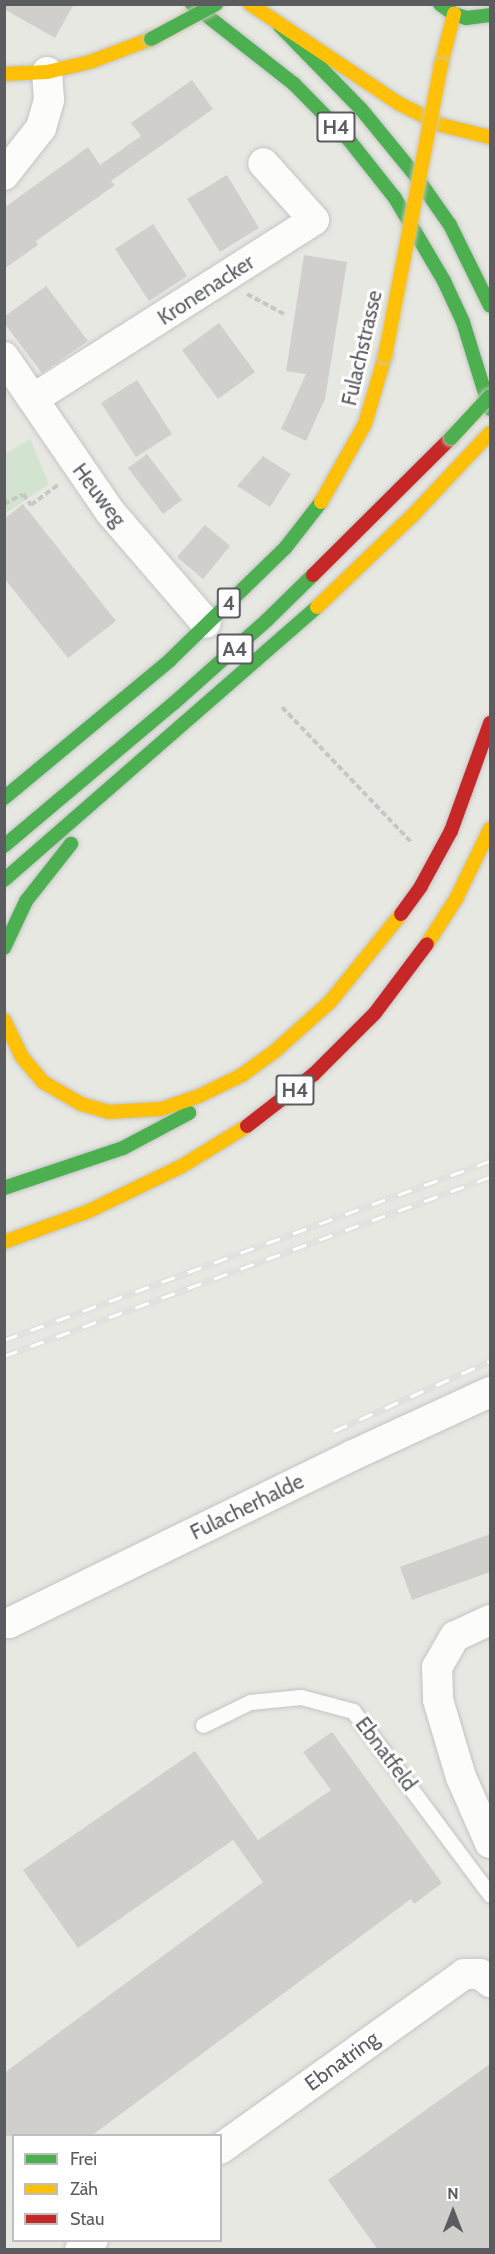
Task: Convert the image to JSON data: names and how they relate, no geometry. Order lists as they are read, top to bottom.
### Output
{
  "streets": {
    "main road": [
      "H4",
      "Fulachstrasse",
      "4",
      "A4"
    ],
    "street": [
      "Kronenacker",
      "Heuweg",
      "Fulacherhalde",
      "Ebnatring"
    ],
    "lane": ["Ebnatfeld"]
  },
  "crossings": [
    ["Kronenacker", "Heuweg"],
    ["Fulachstrasse", "Heuweg"]
  ],
  "legend": ["Frei", "Zäh", "Stau"],
  "north": "top"
}
